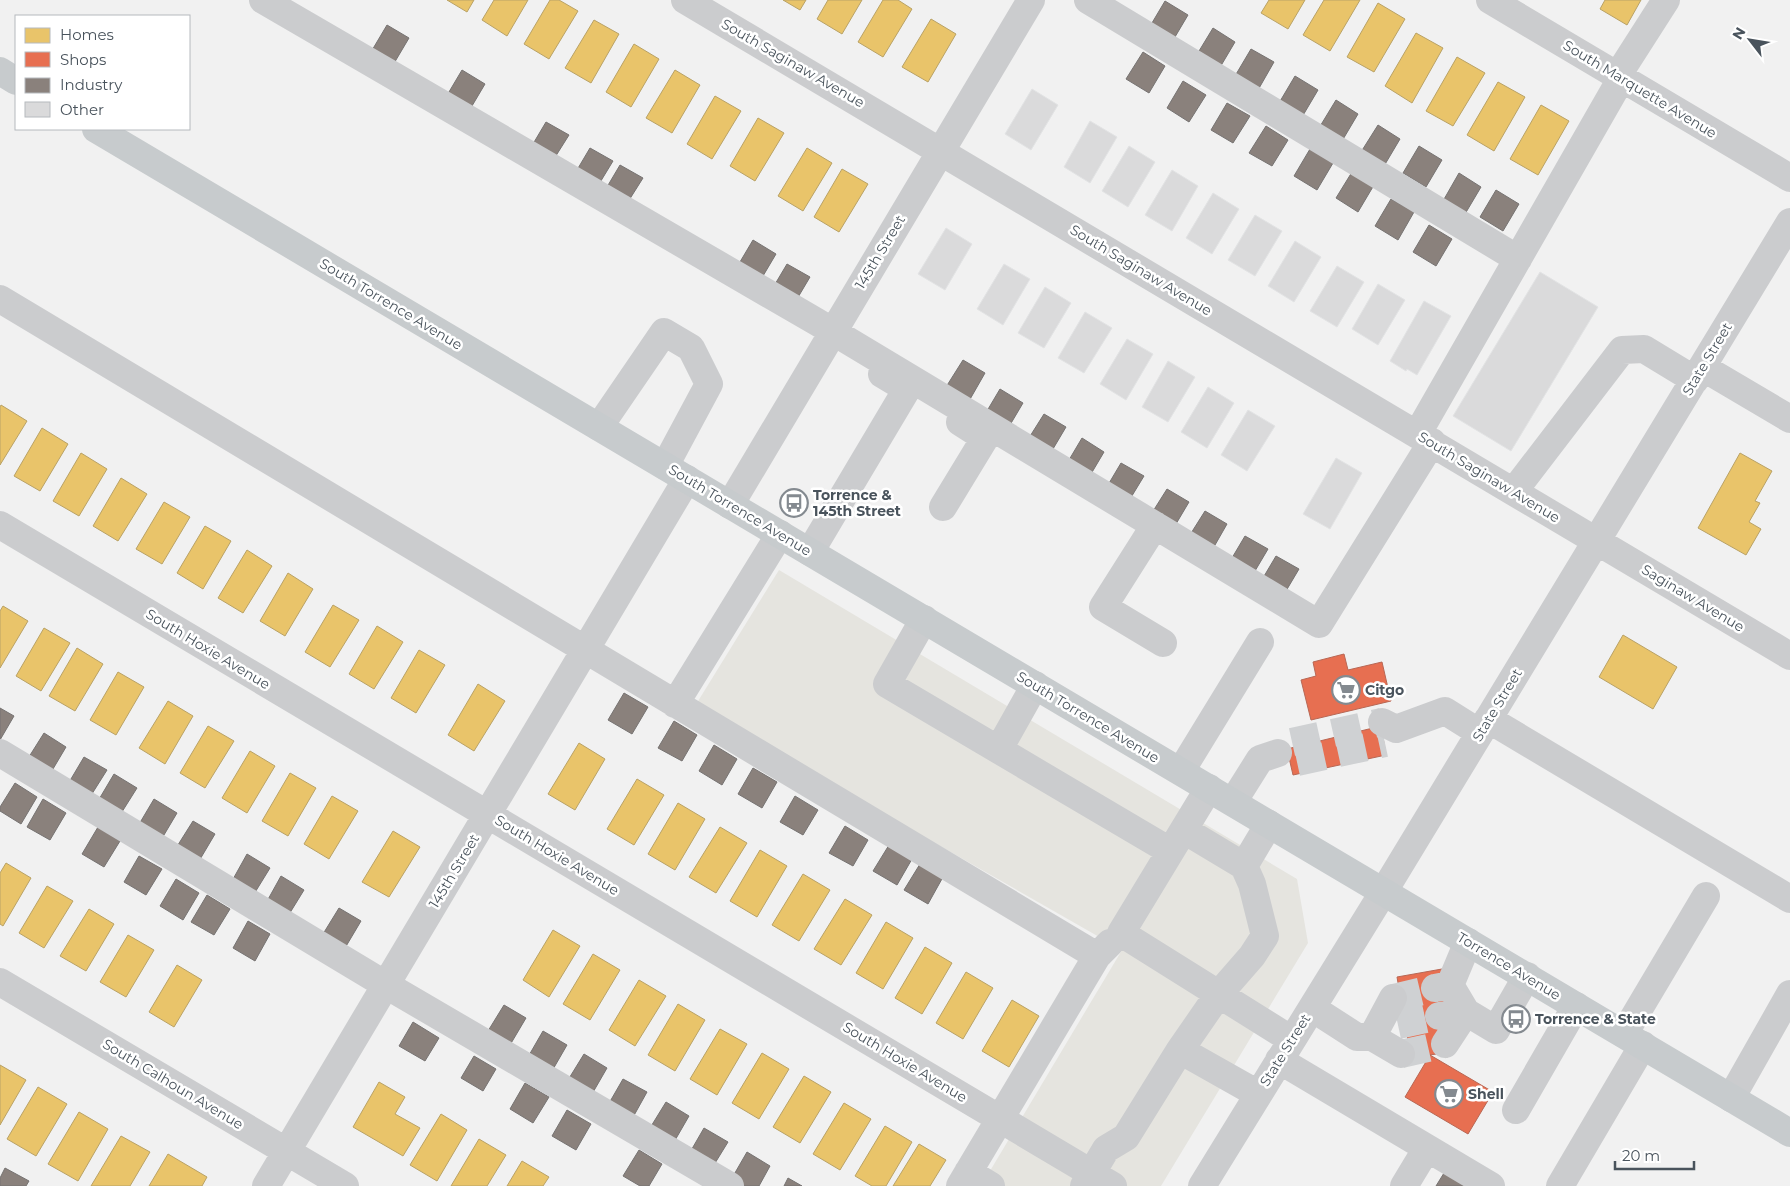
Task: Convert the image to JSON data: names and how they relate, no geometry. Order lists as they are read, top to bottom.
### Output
{
  "streets": {
    "main road": ["South Torrence Avenue", "Torrence Avenue"],
    "street": [
      "South Saginaw Avenue",
      "South Marquette Avenue",
      "145th Street",
      "State Street",
      "Saginaw Avenue",
      "South Hoxie Avenue",
      "South Calhoun Avenue"
    ]
  },
  "crossings": [
    ["South Saginaw Avenue", "145th Street"],
    ["South Saginaw Avenue", "State Street"],
    ["South Saginaw Avenue", "Saginaw Avenue"],
    ["145th Street", "South Torrence Avenue"],
    ["145th Street", "South Hoxie Avenue"],
    ["145th Street", "South Calhoun Avenue"],
    ["South Torrence Avenue", "State Street"],
    ["South Torrence Avenue", "Torrence Avenue"],
    ["State Street", "Saginaw Avenue"],
    ["State Street", "Torrence Avenue"]
  ],
  "places": {
    "bus stop": ["Torrence & 145th Street", "Torrence & State"],
    "supermarket": ["Citgo", "Shell"]
  },
  "legend": [
    "Homes",
    "Shops",
    "Industry",
    "Other"
  ],
  "scale_bar": "20 m",
  "north": "top left"
}
